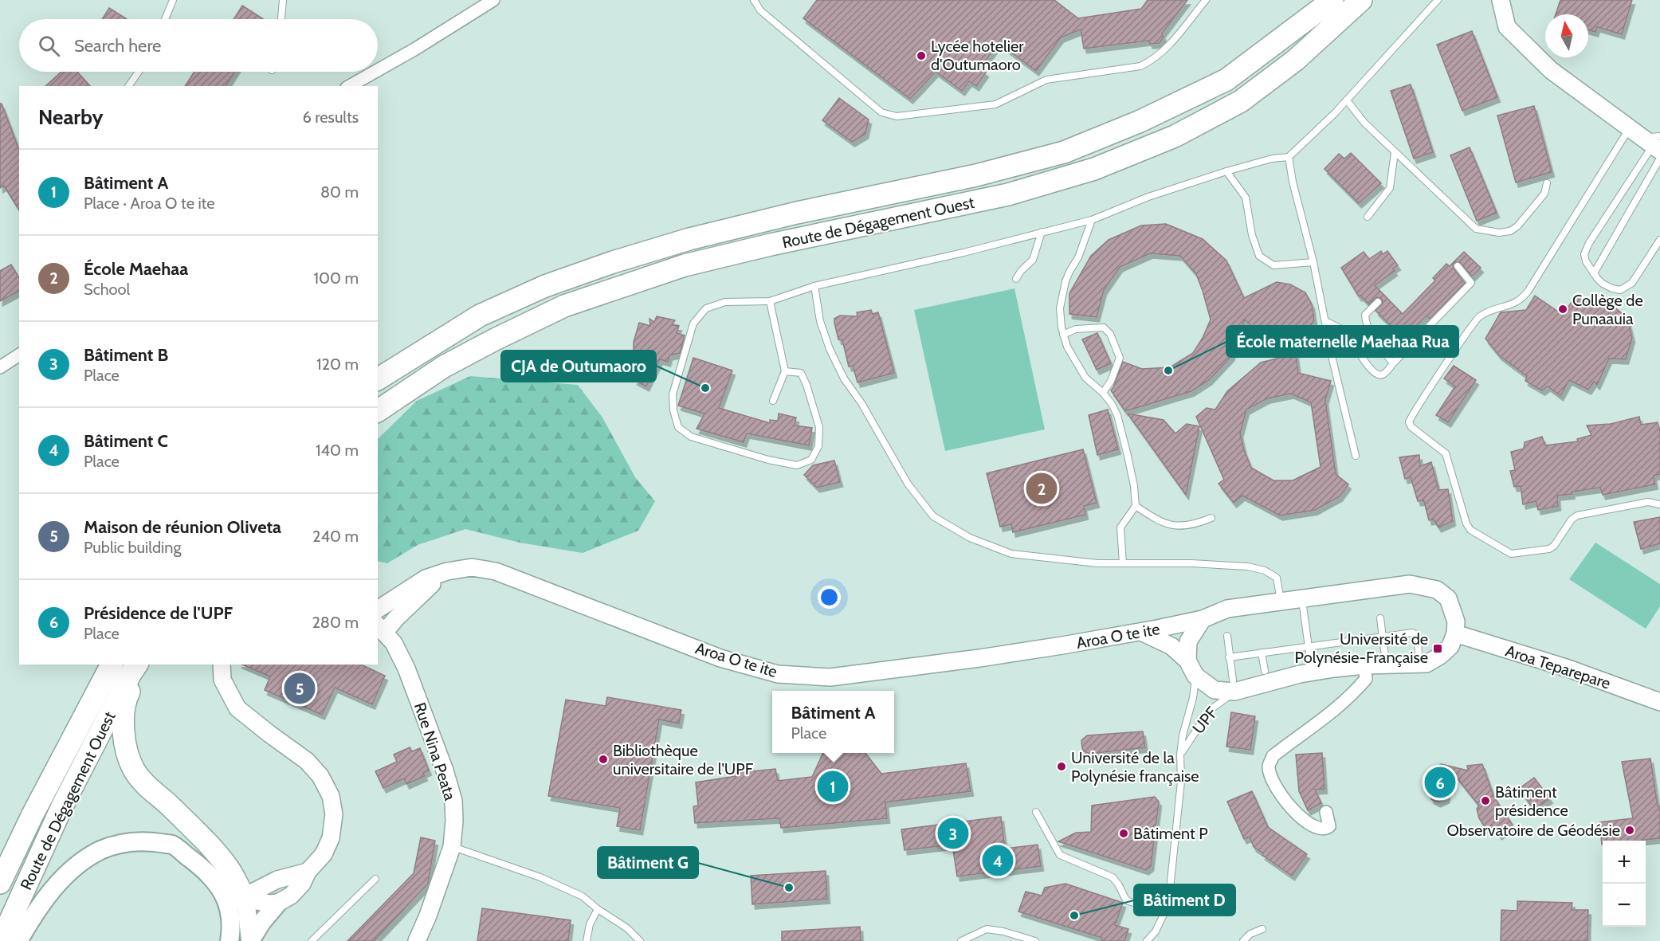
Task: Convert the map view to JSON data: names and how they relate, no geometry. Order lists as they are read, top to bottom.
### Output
{
  "streets": {
    "highway": ["Route de Dégagement Ouest"],
    "main road": ["Aroa O te ite", "Aroa Teparepare", "Rue Nina Peata"],
    "lane": ["UPF"]
  },
  "crossings": [
    ["Aroa O te ite", "Aroa Teparepare"]
  ],
  "places": {
    "other": [
      "Lycée hotelier d'Outumaoro",
      "Collège de Punaauia",
      "École maternelle Maehaa Rua",
      "CJA de Outumaoro",
      "Bibliothèque universitaire de l'UPF",
      "Université de la Polynésie française",
      "Bâtiment présidence",
      "Observatoire de Géodésie",
      "Bâtiment P",
      "Bâtiment G",
      "Bâtiment D"
    ],
    "transit": ["Université de Polynésie-Française"]
  },
  "north": "top",
  "page": {
    "search": "Search here",
    "heading": ["Nearby", "6 results"],
    "list": [
      {
        "mark": "1",
        "name": "Bâtiment A",
        "note": "Place · Aroa O te ite",
        "value": "80 m"
      },
      {
        "mark": "2",
        "name": "École Maehaa",
        "note": "School",
        "value": "100 m"
      },
      {
        "mark": "3",
        "name": "Bâtiment B",
        "note": "Place",
        "value": "120 m"
      },
      {
        "mark": "4",
        "name": "Bâtiment C",
        "note": "Place",
        "value": "140 m"
      },
      {
        "mark": "5",
        "name": "Maison de réunion Oliveta",
        "note": "Public building",
        "value": "240 m"
      },
      {
        "mark": "6",
        "name": "Présidence de l'UPF",
        "note": "Place",
        "value": "280 m"
      }
    ],
    "pins": [
      "2",
      "5",
      "6",
      "1",
      "3",
      "4"
    ],
    "popup": ["Bâtiment A", "Place"],
    "map_buttons": ["+", "−"]
  }
}
